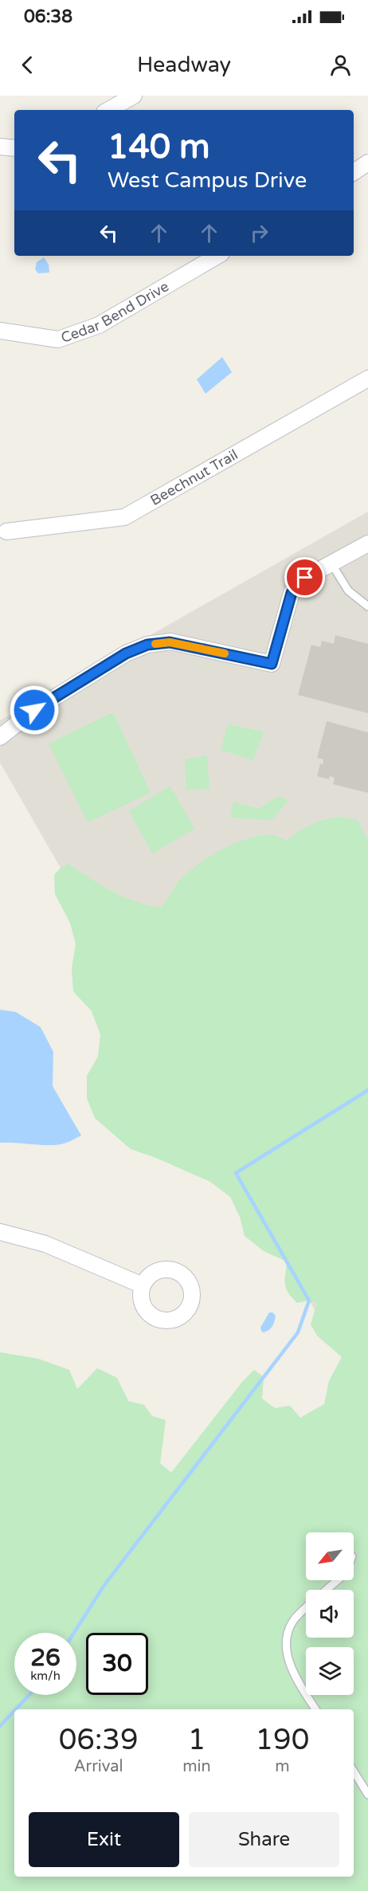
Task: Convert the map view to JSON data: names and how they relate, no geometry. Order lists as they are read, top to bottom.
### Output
{
  "streets": {
    "street": ["Cedar Bend Drive", "Beechnut Trail"]
  },
  "north": "bottom left",
  "page": {
    "status": "06:38",
    "header": "Headway",
    "turn": ["140 m", "West Campus Drive"],
    "speed": "26 km/h",
    "limit": "30",
    "eta": [
      "06:39",
      "Arrival",
      "1",
      "min",
      "190",
      "m"
    ],
    "buttons": ["Exit", "Share"]
  }
}
